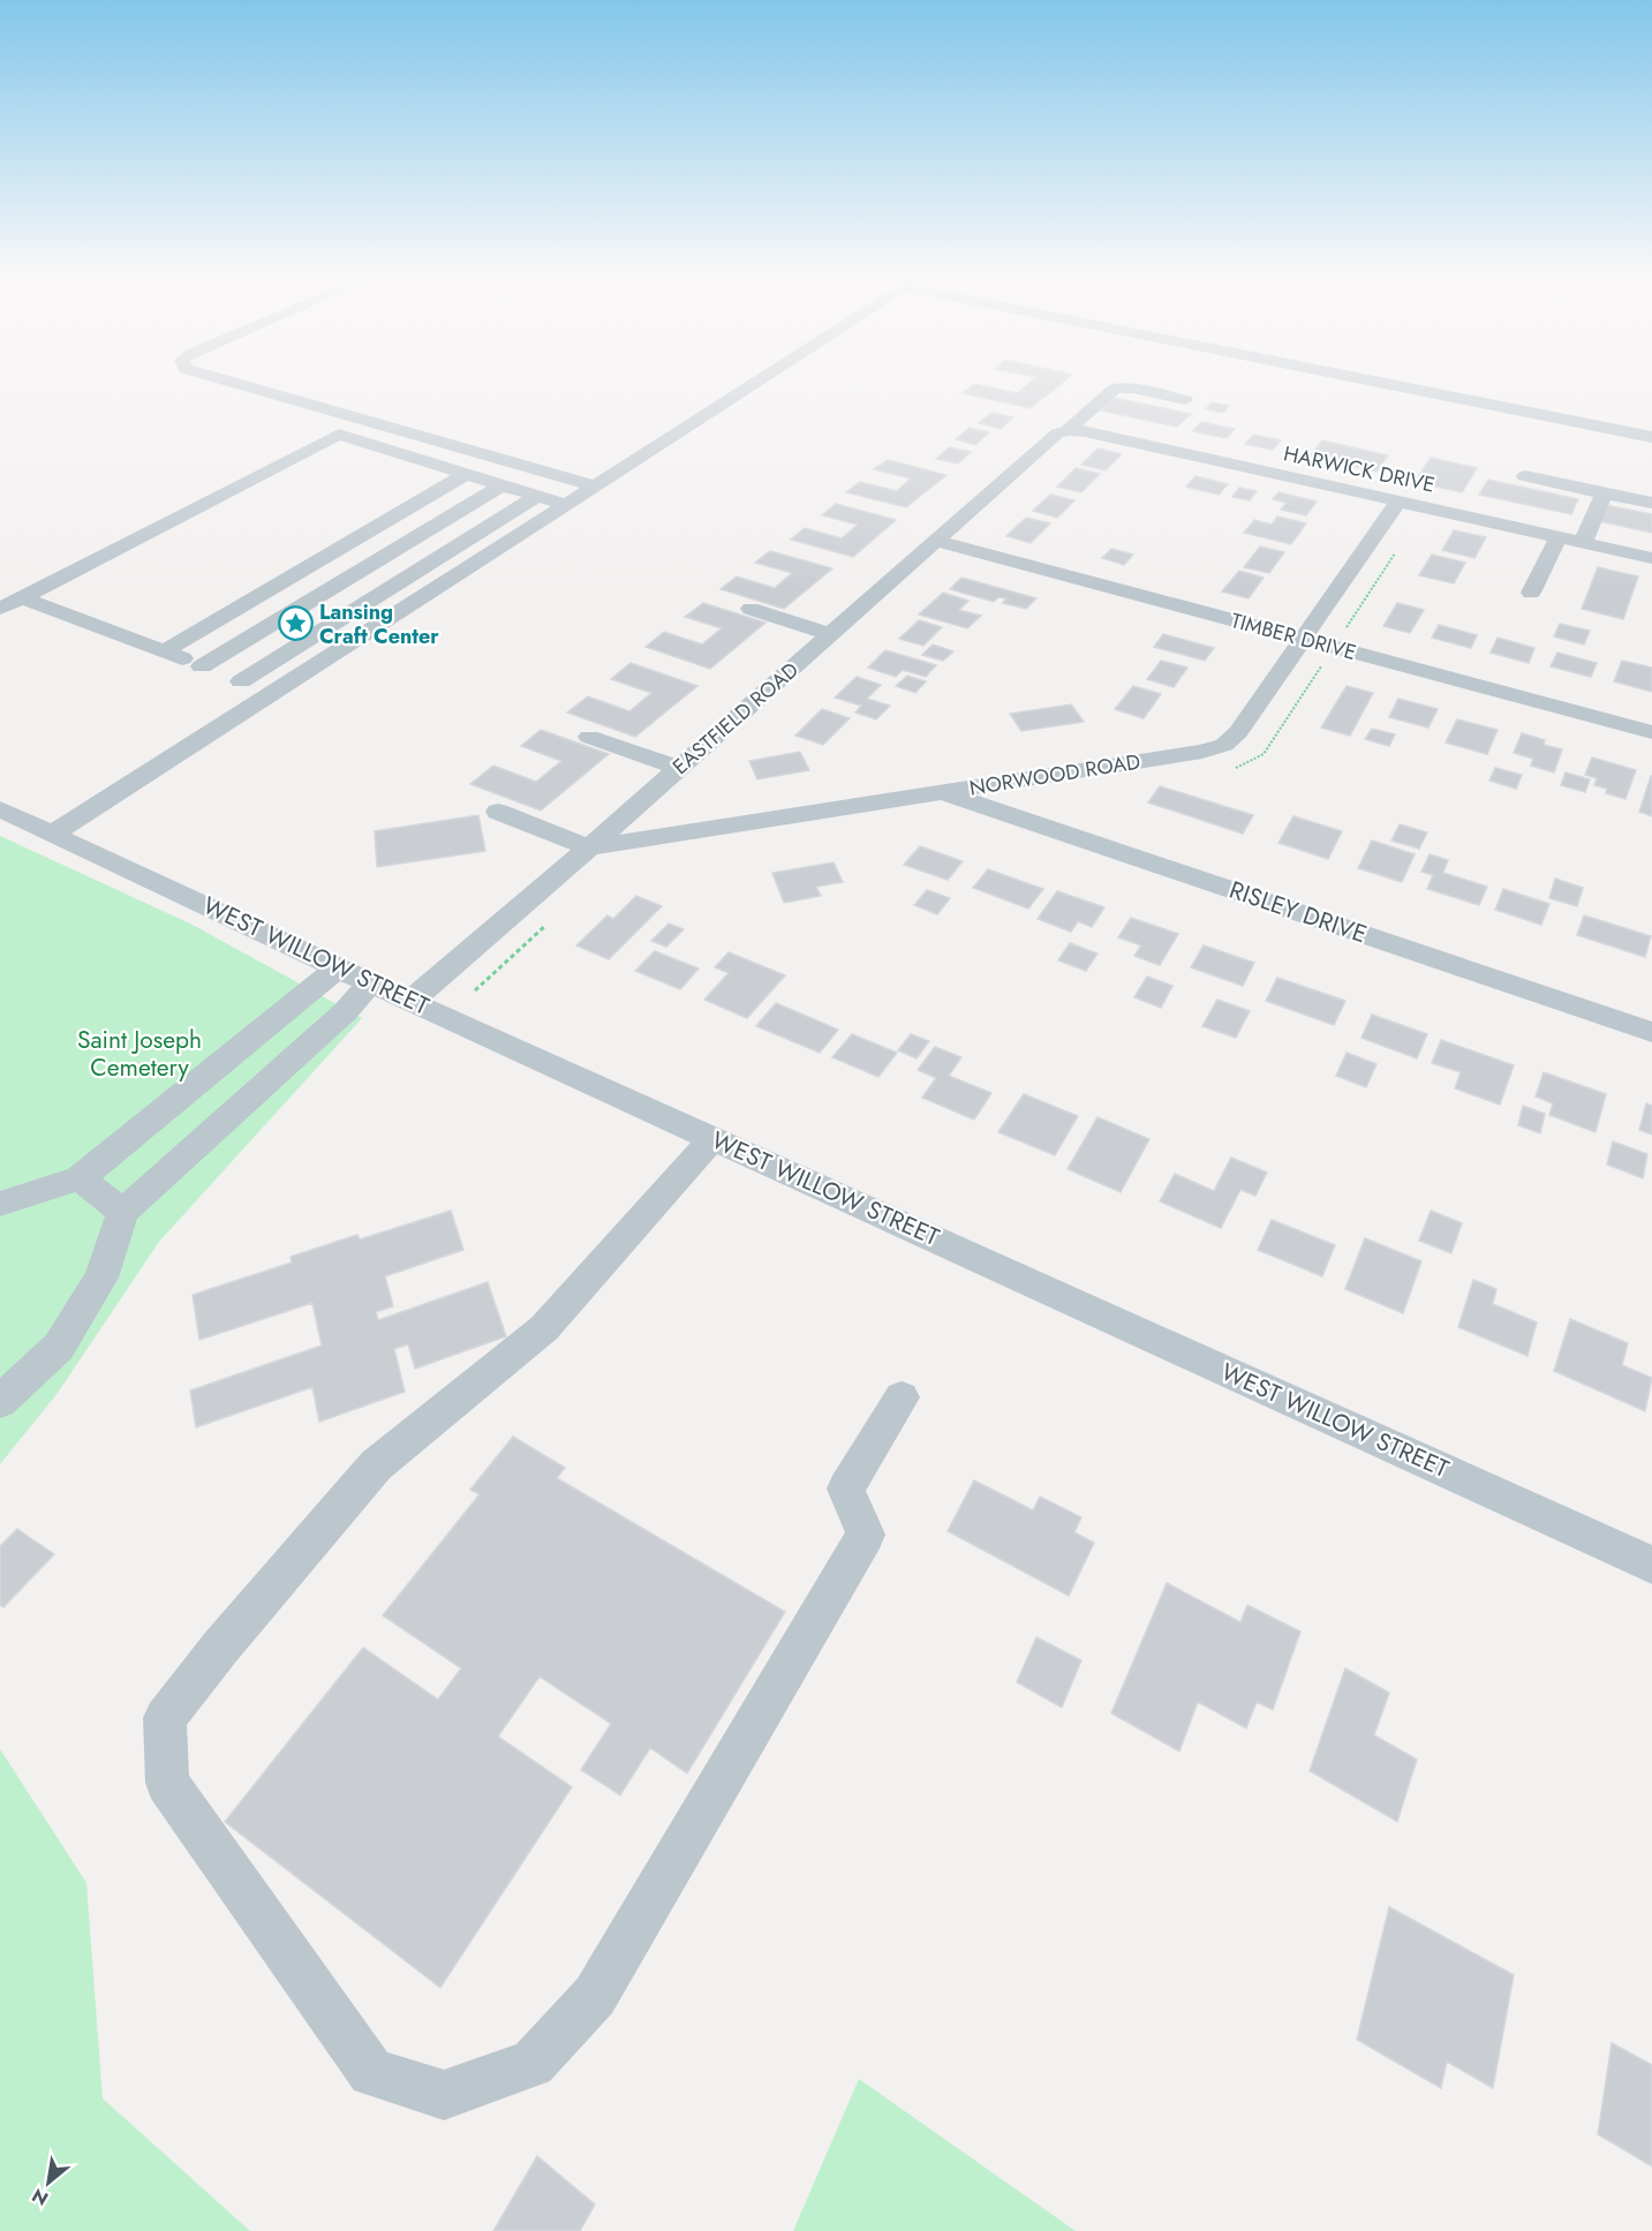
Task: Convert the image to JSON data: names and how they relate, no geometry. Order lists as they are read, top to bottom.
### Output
{
  "streets": {
    "street": [
      "HARWICK DRIVE",
      "TIMBER DRIVE",
      "EASTFIELD ROAD",
      "NORWOOD ROAD",
      "RISLEY DRIVE",
      "WEST WILLOW STREET"
    ]
  },
  "crossings": [
    ["HARWICK DRIVE", "EASTFIELD ROAD"],
    ["HARWICK DRIVE", "NORWOOD ROAD"],
    ["TIMBER DRIVE", "EASTFIELD ROAD"],
    ["TIMBER DRIVE", "NORWOOD ROAD"],
    ["EASTFIELD ROAD", "NORWOOD ROAD"],
    ["EASTFIELD ROAD", "WEST WILLOW STREET"],
    ["NORWOOD ROAD", "RISLEY DRIVE"]
  ],
  "parks": ["Saint Joseph Cemetery"],
  "places": {
    "place": ["Lansing Craft Center"]
  },
  "north": "bottom left"
}
